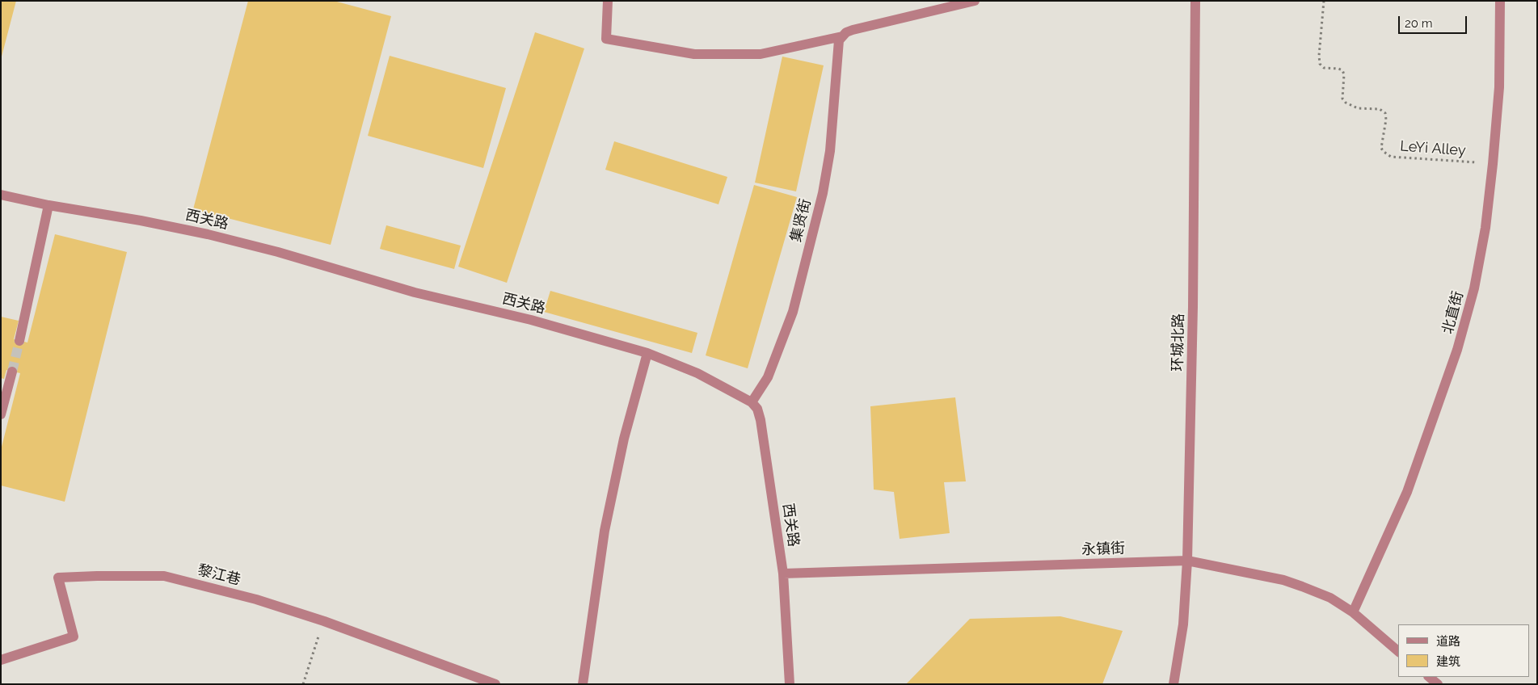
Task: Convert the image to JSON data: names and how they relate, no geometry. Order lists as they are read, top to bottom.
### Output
{
  "streets": {
    "street": [
      "西关路",
      "集贤街",
      "北直街",
      "环城北路",
      "永镇街",
      "黎江巷"
    ],
    "path": ["LeYi Alley"]
  },
  "crossings": [
    ["LeYi Alley", "北直街"],
    ["西关路", "集贤街"],
    ["西关路", "永镇街"],
    ["北直街", "永镇街"],
    ["环城北路", "永镇街"]
  ],
  "legend": ["道路", "建筑"],
  "scale_bar": "20 m"
}
